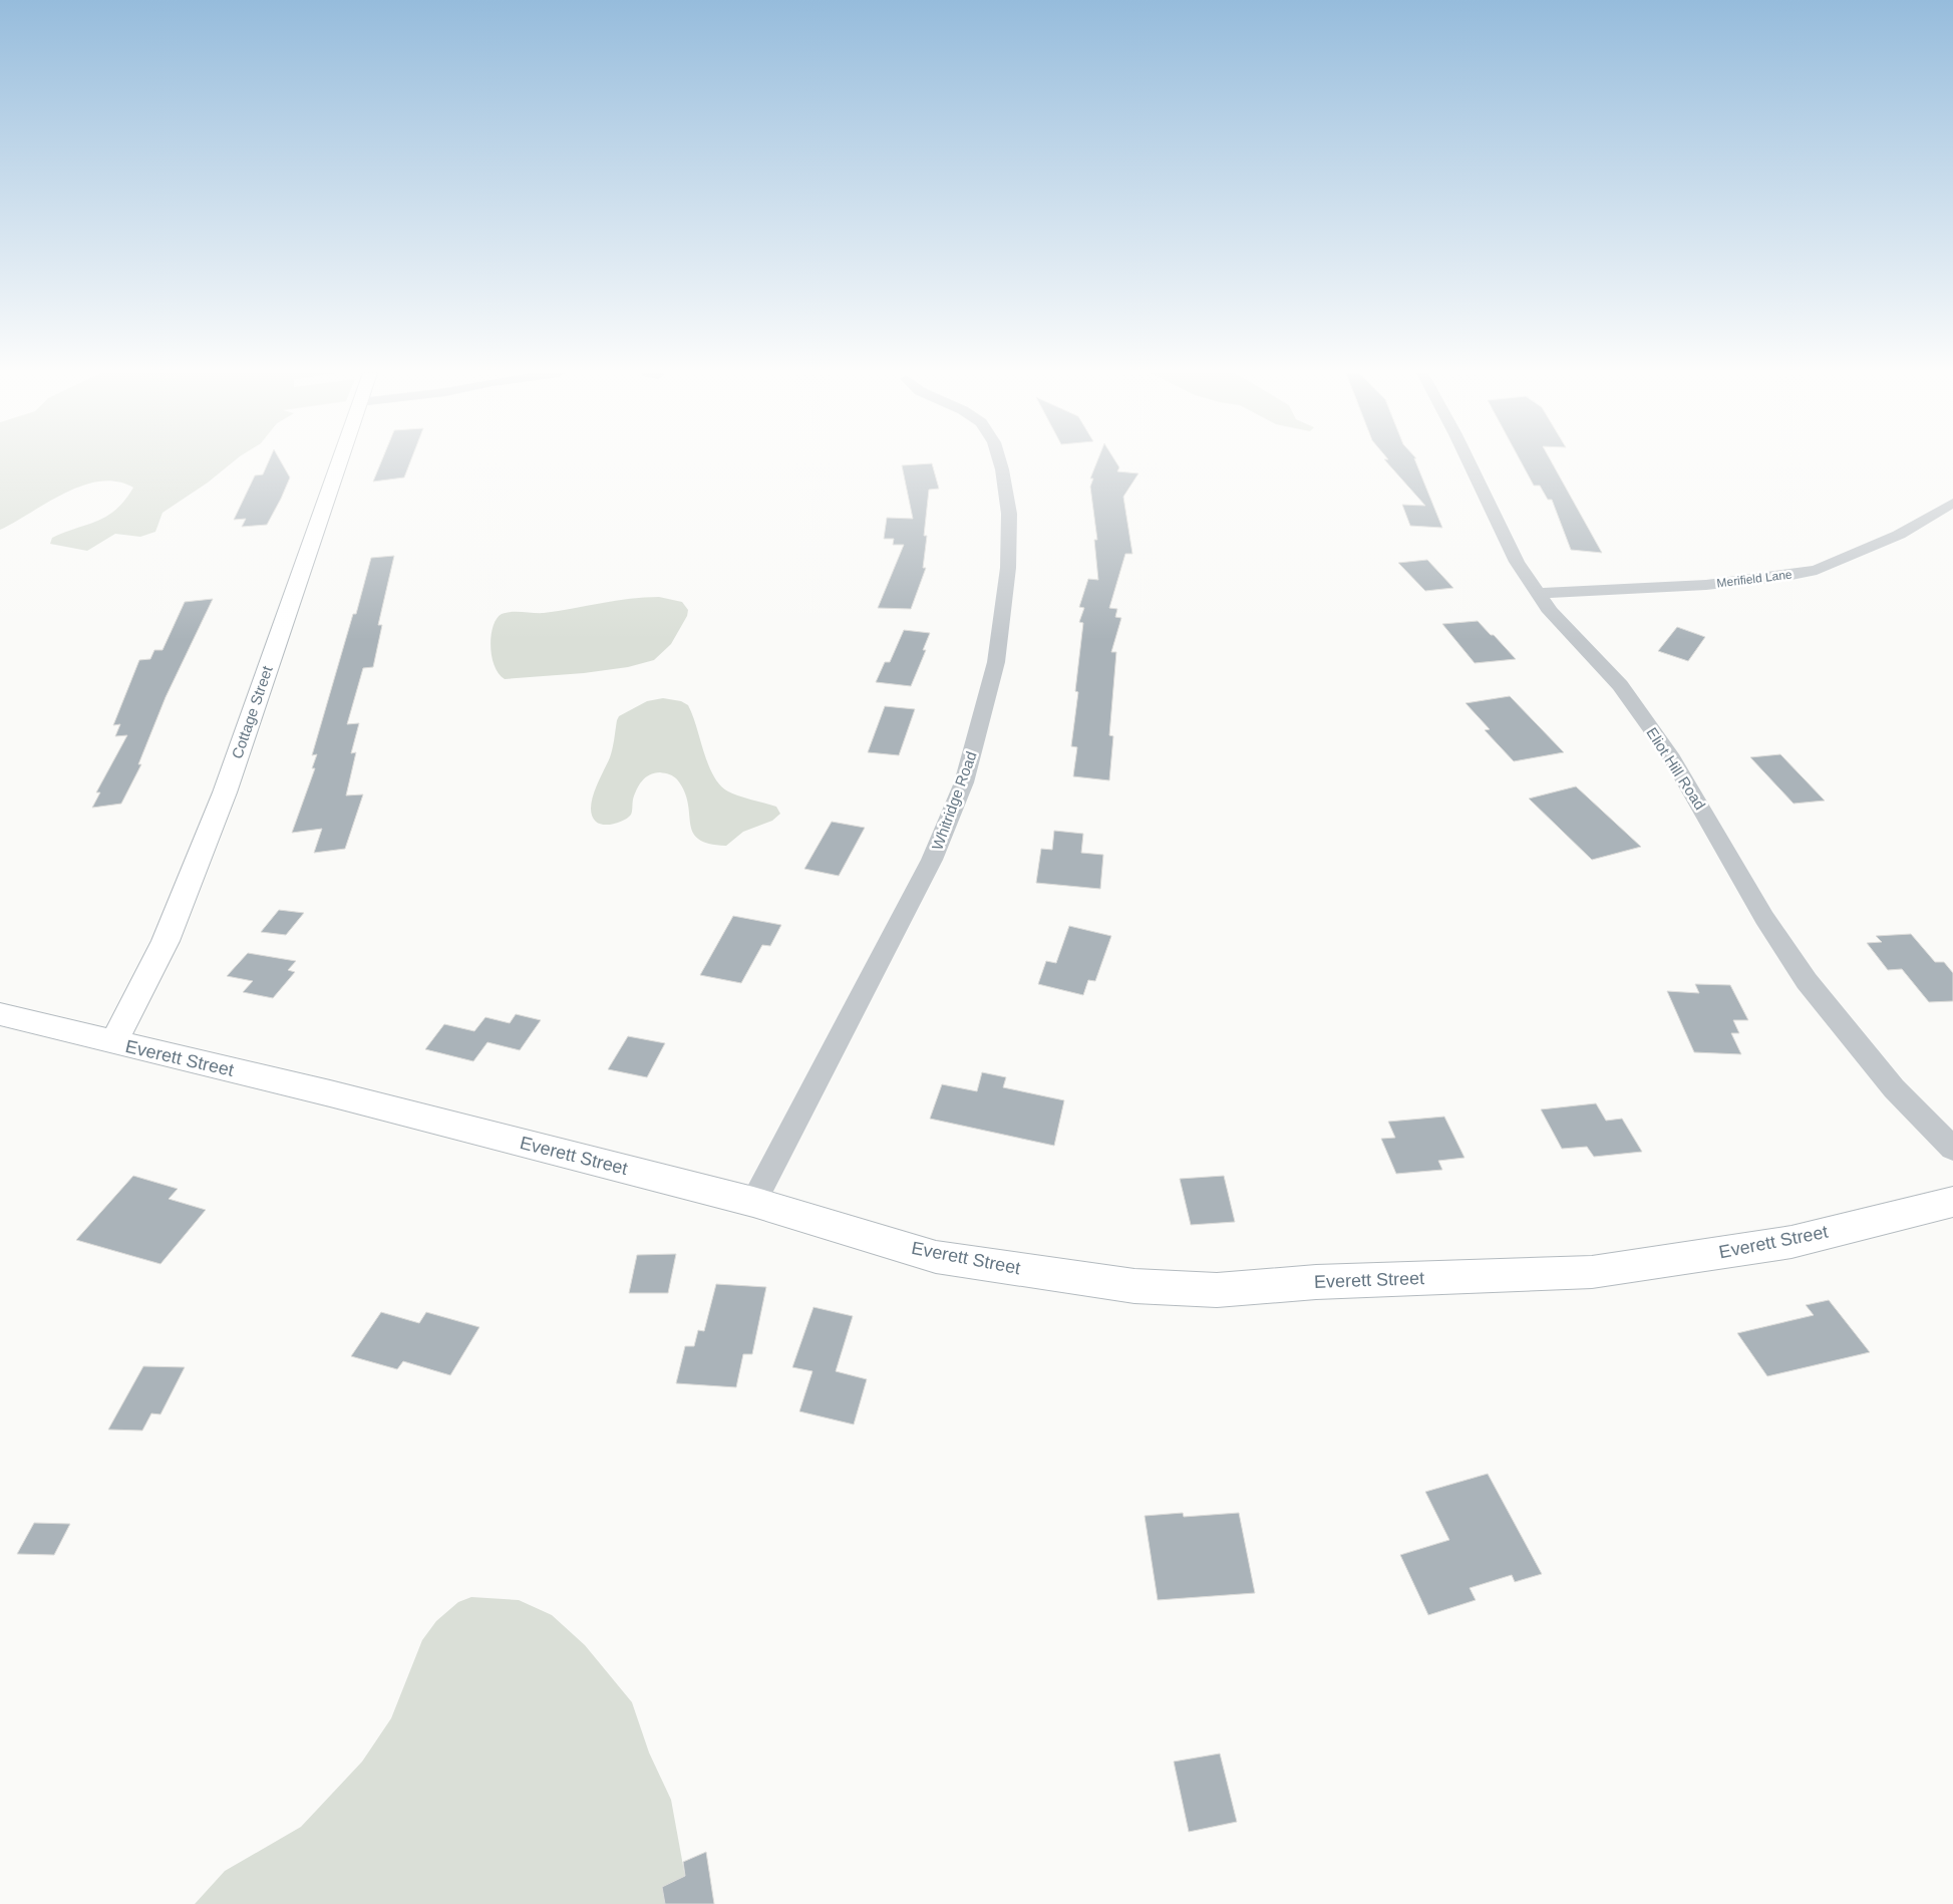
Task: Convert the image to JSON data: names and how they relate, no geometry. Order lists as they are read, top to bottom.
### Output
{
  "streets": {
    "street": [
      "Merifield Lane",
      "Cottage Street",
      "Eliot Hill Road",
      "Whitridge Road",
      "Everett Street"
    ]
  },
  "crossings": [
    ["Merifield Lane", "Eliot Hill Road"],
    ["Cottage Street", "Everett Street"],
    ["Whitridge Road", "Everett Street"]
  ]
}
